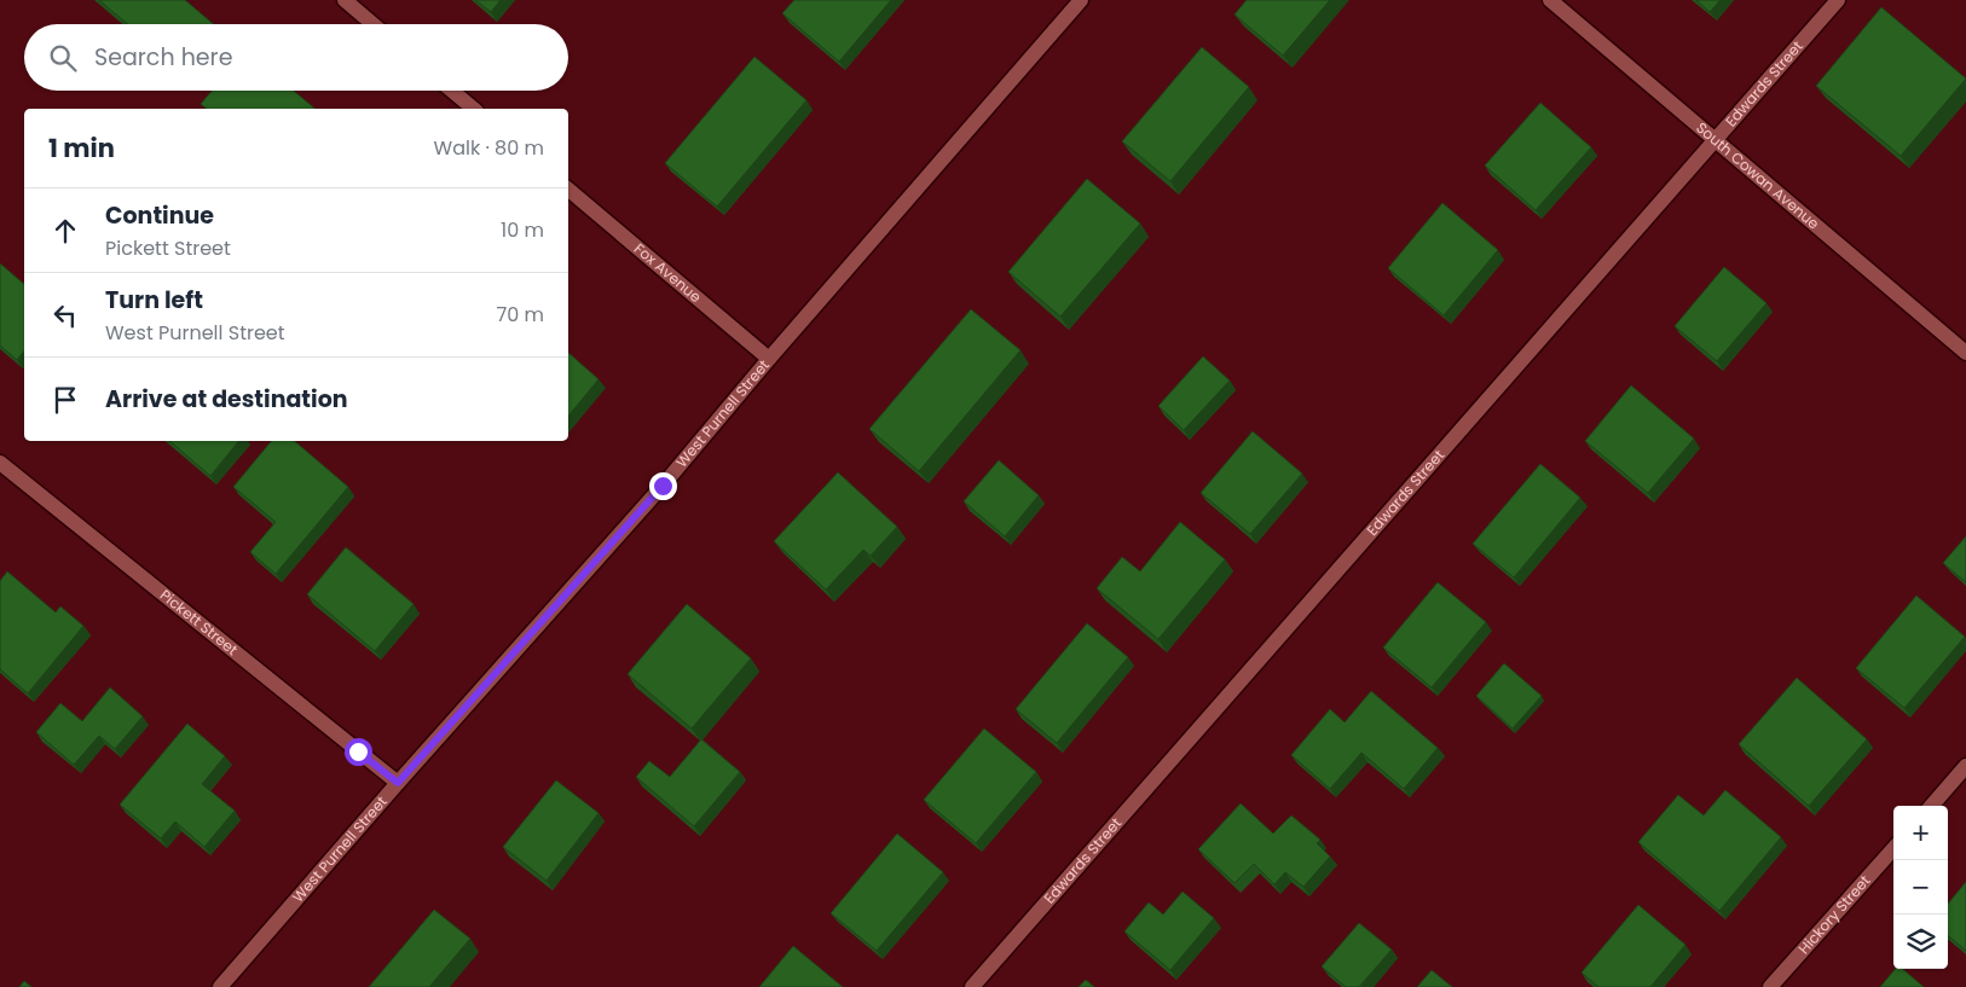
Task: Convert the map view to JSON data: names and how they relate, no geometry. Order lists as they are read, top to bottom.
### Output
{
  "streets": {
    "street": [
      "Edwards Street",
      "South Cowan Avenue",
      "Fox Avenue",
      "West Purnell Street",
      "Pickett Street",
      "Hickory Street"
    ]
  },
  "crossings": [
    ["Edwards Street", "South Cowan Avenue"],
    ["Fox Avenue", "West Purnell Street"],
    ["West Purnell Street", "Pickett Street"]
  ],
  "page": {
    "search": "Search here",
    "heading": ["1 min", "Walk · 80 m"],
    "list": [
      ["Continue", "Pickett Street", "10 m"],
      ["Turn left", "West Purnell Street", "70 m"],
      "Arrive at destination"
    ],
    "map_buttons": ["+", "−"]
  }
}
